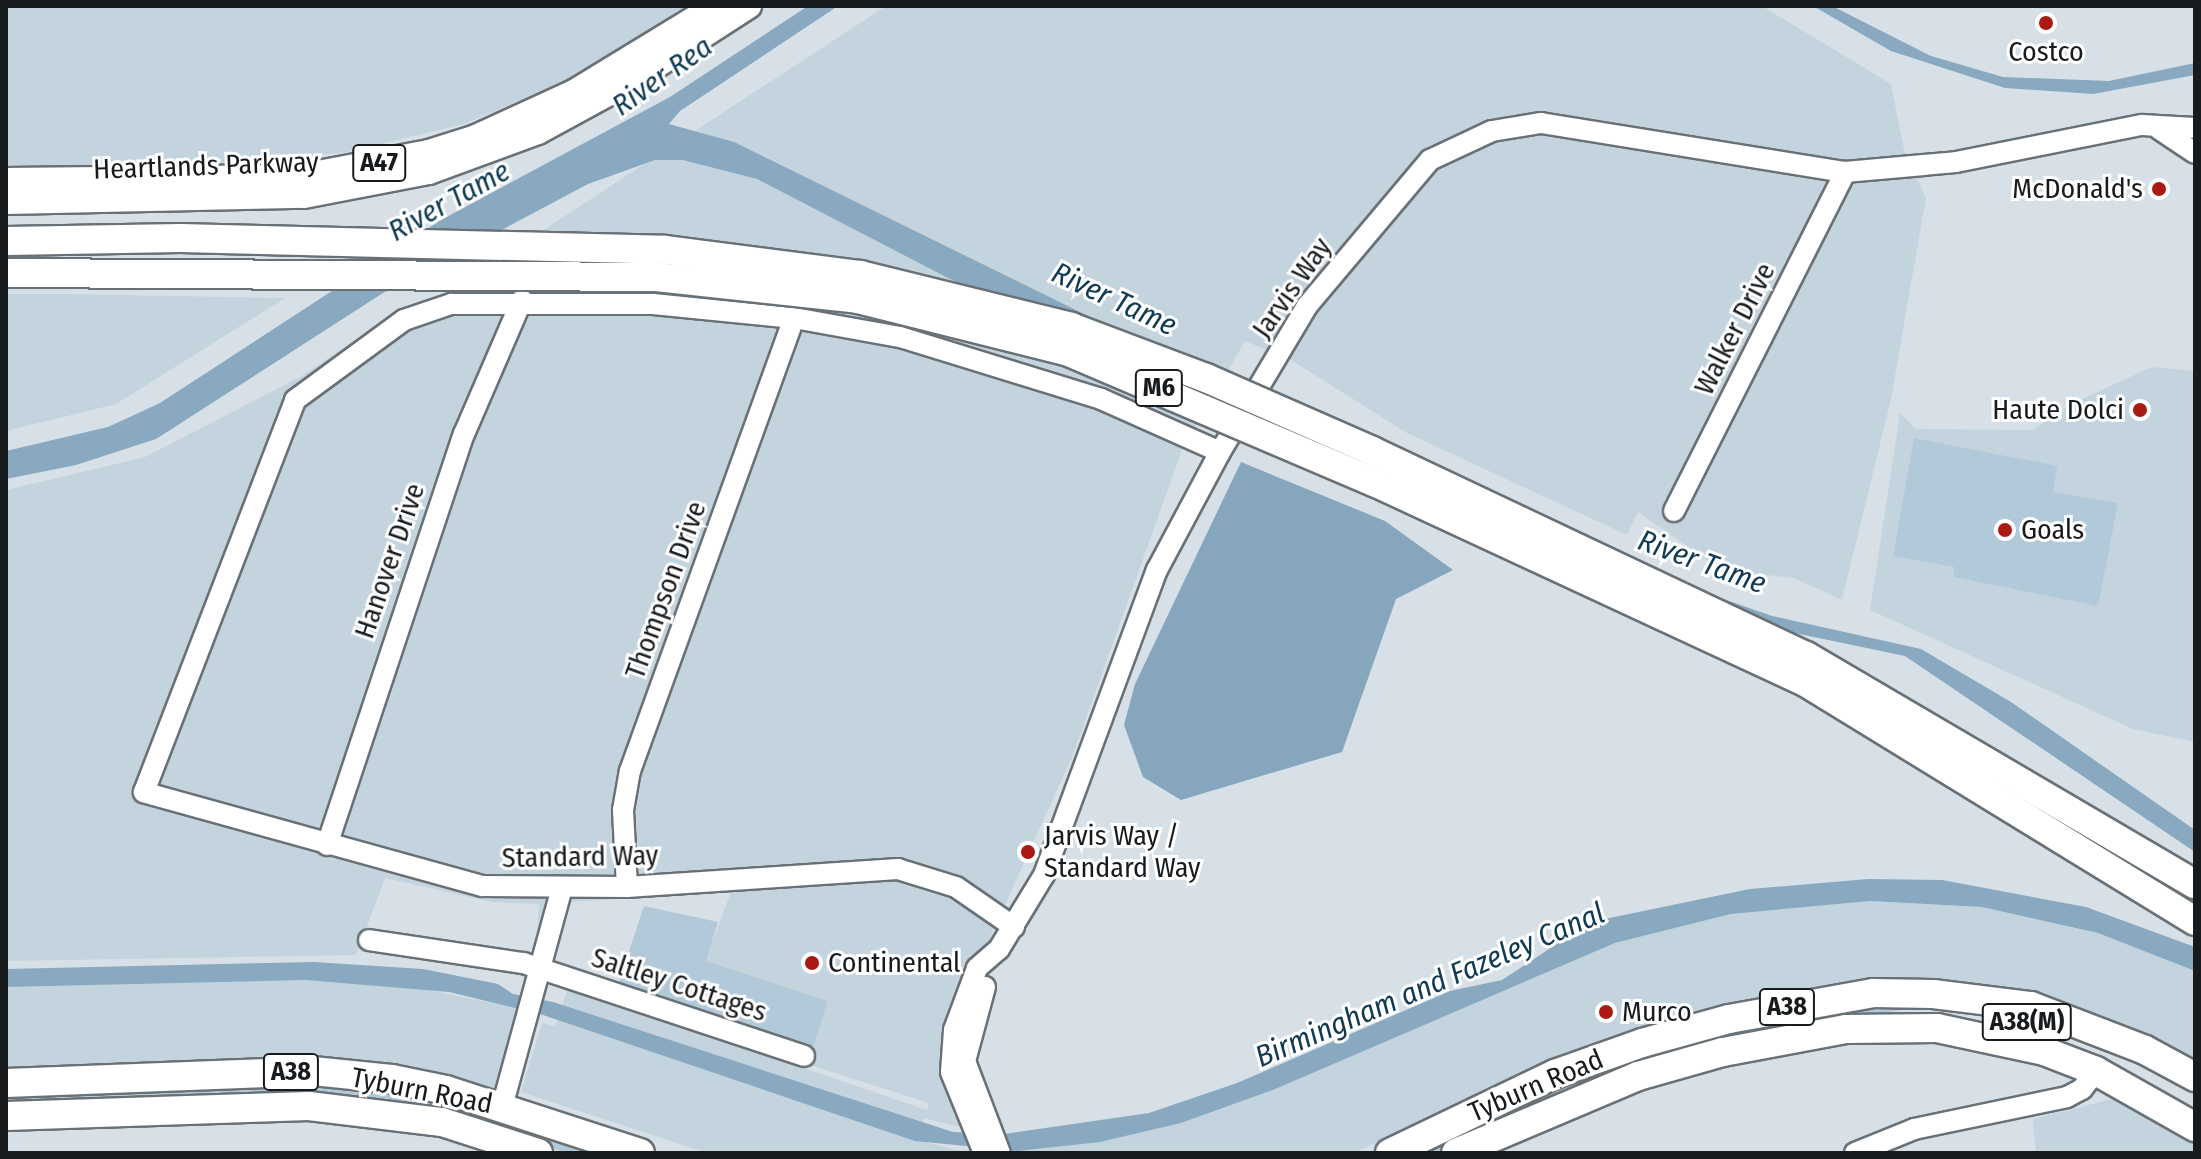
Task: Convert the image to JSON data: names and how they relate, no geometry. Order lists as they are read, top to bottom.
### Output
{
  "streets": {
    "highway": [
      "M6",
      "A38",
      "A38(M)",
      "Tyburn Road"
    ],
    "main road": ["A47", "Heartlands Parkway"],
    "street": [
      "Jarvis Way",
      "Walker Drive",
      "Hanover Drive",
      "Thompson Drive",
      "Standard Way",
      "Saltley Cottages"
    ]
  },
  "crossings": [
    ["Jarvis Way", "Walker Drive"],
    ["Jarvis Way", "Standard Way"],
    ["Hanover Drive", "Standard Way"],
    ["Thompson Drive", "Standard Way"],
    ["A38(M)", "Tyburn Road"]
  ],
  "water": ["River Rea", "River Tame", "Birmingham and Fazeley Canal"],
  "places": [
    "Costco",
    "McDonald's",
    "Haute Dolci",
    "Goals",
    "Jarvis Way / Standard Way",
    "Continental",
    "Murco"
  ]
}
